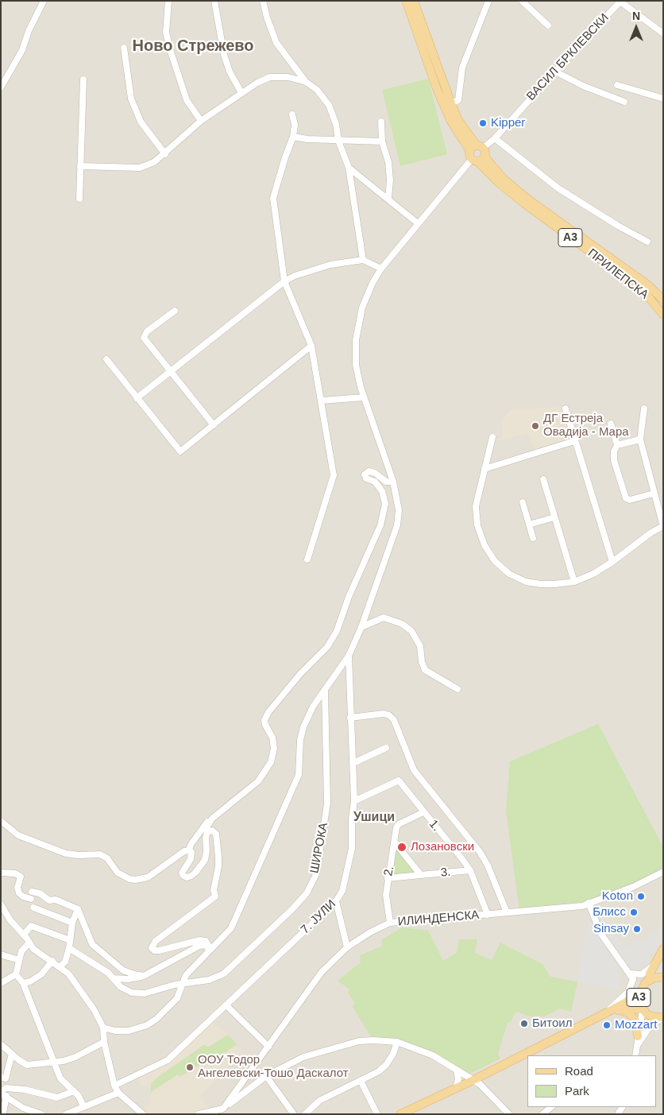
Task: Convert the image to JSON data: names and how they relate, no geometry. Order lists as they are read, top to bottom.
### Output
{
  "streets": {
    "main road": ["A3", "ПРИЛЕПСКА"],
    "street": [
      "ВАСИЛ БРКЛЕВСКИ",
      "1.",
      "ШИРОКА",
      "2.",
      "3.",
      "7. ЈУЛИ",
      "ИЛИНДЕНСКА"
    ]
  },
  "crossings": [
    ["ВАСИЛ БРКЛЕВСКИ", "ПРИЛЕПСКА"],
    ["1.", "2."],
    ["1.", "3."],
    ["1.", "7. ЈУЛИ"],
    ["1.", "ИЛИНДЕНСКА"],
    ["2.", "3."],
    ["2.", "ИЛИНДЕНСКА"]
  ],
  "districts": ["Ново Стрежево", "Ушици"],
  "places": [
    "Kipper",
    "ДГ Естреја Овадија - Мара",
    "Лозановски",
    "Koton",
    "Блисс",
    "Sinsay",
    "Битоил",
    "Mozzart",
    "ООУ Тодор Ангелевски-Тошо Даскалот"
  ],
  "legend": ["Road", "Park"],
  "north": "top"
}
